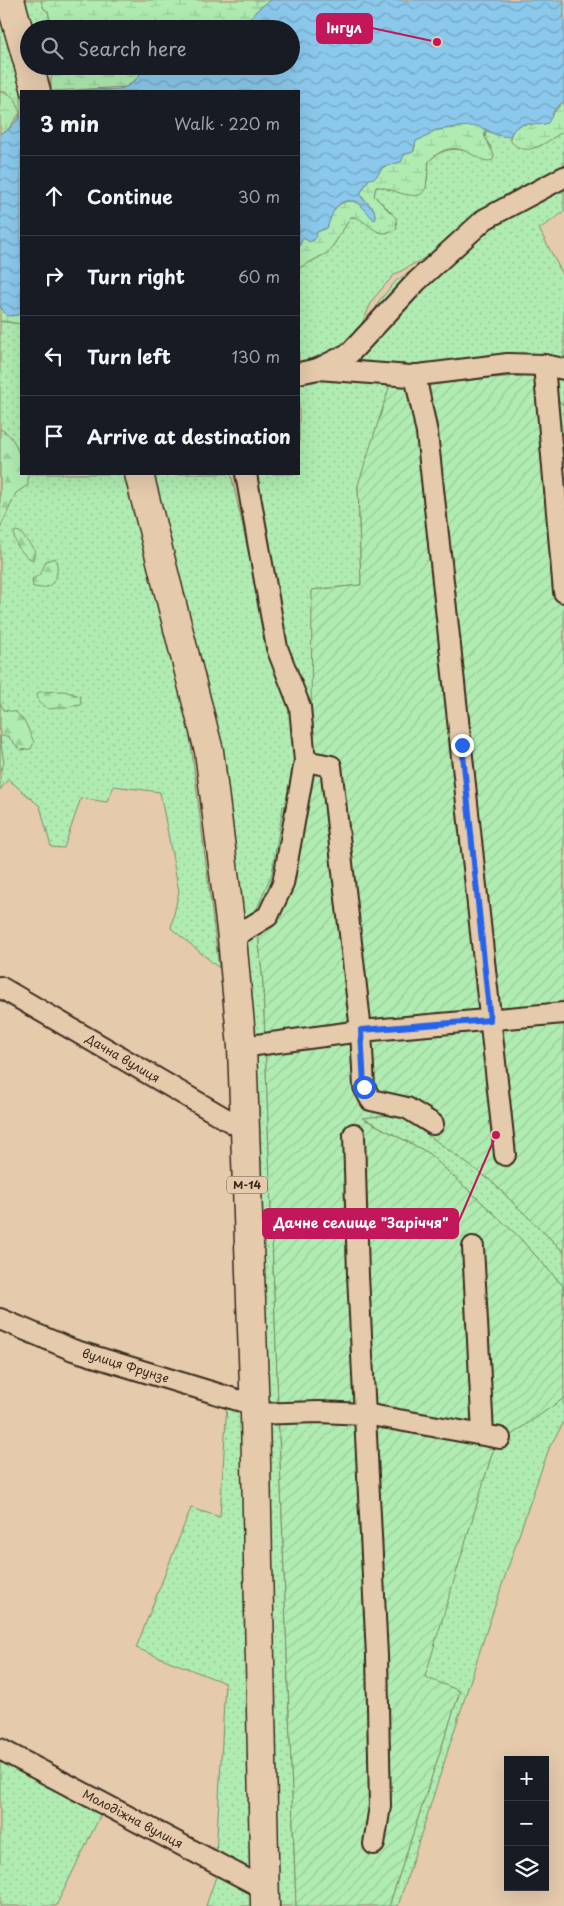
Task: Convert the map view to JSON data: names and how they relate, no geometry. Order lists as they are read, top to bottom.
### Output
{
  "streets": {
    "highway": ["М-14"],
    "street": ["Дачна вулиця", "вулиця Фрунзе", "Молодіжна вулиця"]
  },
  "crossings": [
    ["Дачна вулиця", "М-14"],
    ["М-14", "вулиця Фрунзе"],
    ["М-14", "Молодіжна вулиця"]
  ],
  "places": ["Інгул", "Дачне селище \"Заріччя\""],
  "page": {
    "search": "Search here",
    "heading": ["3 min", "Walk · 220 m"],
    "list": [
      ["Continue", "30 m"],
      ["Turn right", "60 m"],
      ["Turn left", "130 m"],
      "Arrive at destination"
    ],
    "map_buttons": ["+", "−"]
  }
}
